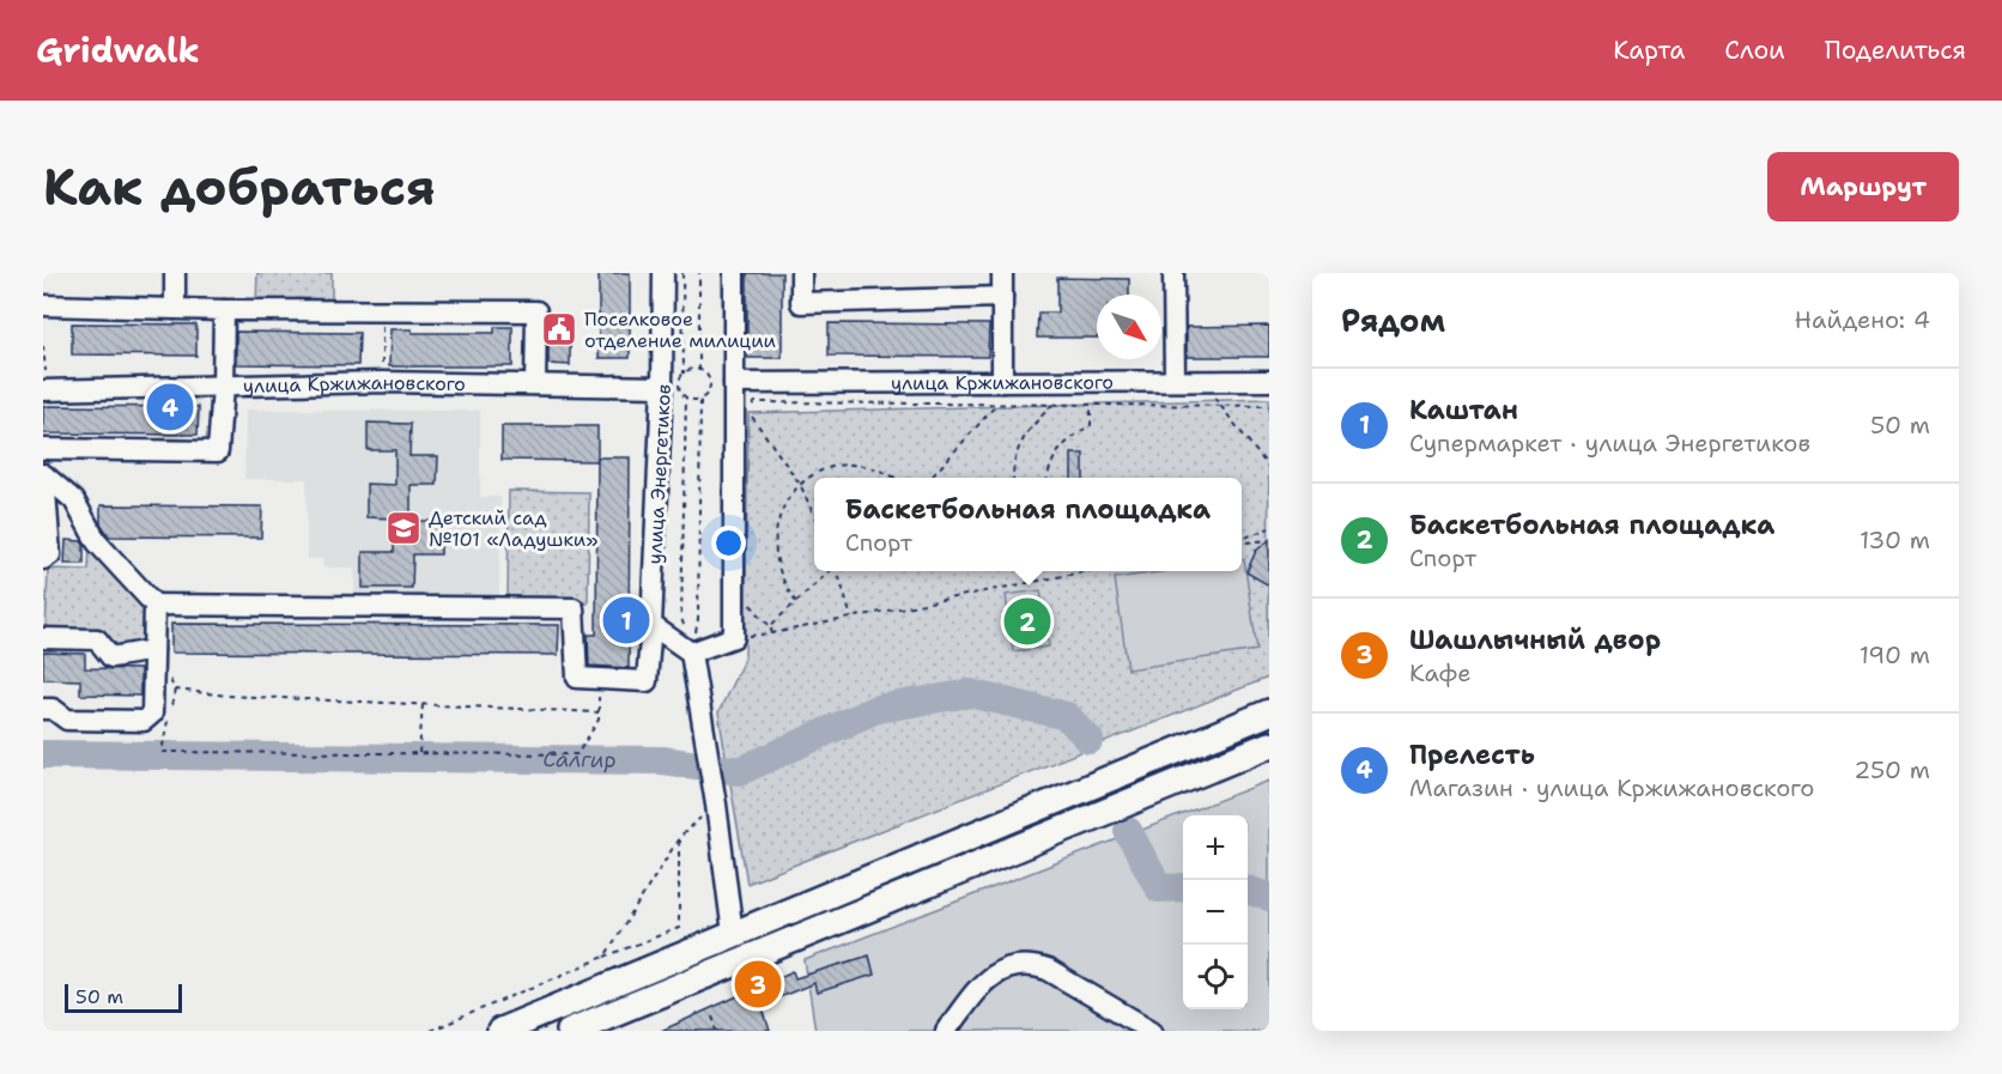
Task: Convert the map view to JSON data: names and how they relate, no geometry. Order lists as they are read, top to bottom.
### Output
{
  "streets": {
    "street": ["улица Кржижановского", "улица Энергетиков"]
  },
  "crossings": [
    ["улица Кржижановского", "улица Энергетиков"]
  ],
  "water": ["Салгир"],
  "places": {
    "public building": ["Поселковое отделение милиции"],
    "school or university": ["Детский сад №101 «Ладушки»"]
  },
  "scale_bar": "50 m",
  "north": "bottom right",
  "page": {
    "header": "Gridwalk",
    "nav": ["Карта", "Слои", "Поделиться"],
    "buttons": "Маршрут",
    "title": "Как добраться",
    "heading": ["Рядом", "Найдено: 4"],
    "list": [
      {
        "mark": "1",
        "name": "Каштан",
        "note": "Супермаркет · улица Энергетиков",
        "value": "50 m"
      },
      {
        "mark": "2",
        "name": "Баскетбольная площадка",
        "note": "Спорт",
        "value": "130 m"
      },
      {
        "mark": "3",
        "name": "Шашлычный двор",
        "note": "Кафе",
        "value": "190 m"
      },
      {
        "mark": "4",
        "name": "Прелесть",
        "note": "Магазин · улица Кржижановского",
        "value": "250 m"
      }
    ],
    "pins": [
      "4",
      "1",
      "2",
      "3"
    ],
    "popup": ["Баскетбольная площадка", "Спорт"],
    "map_buttons": ["+", "−"],
    "scale": "50 m"
  }
}
